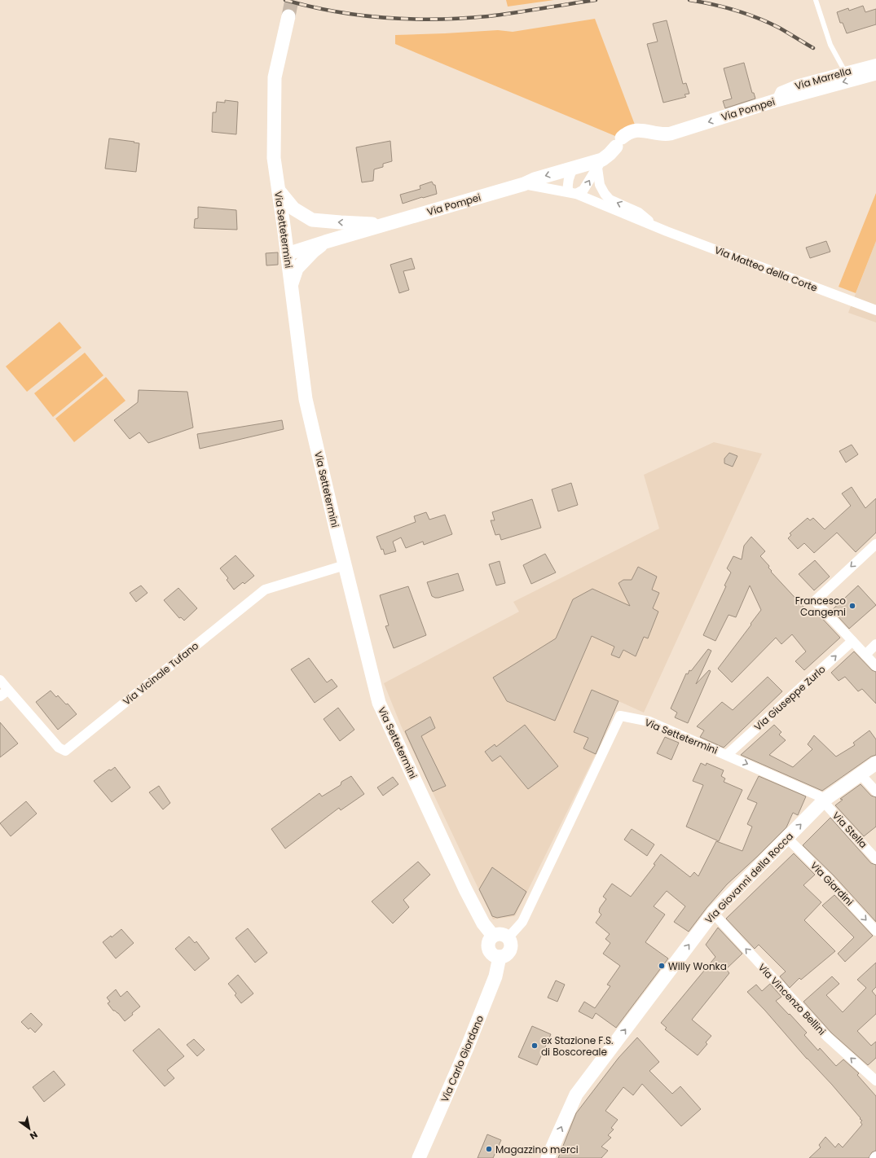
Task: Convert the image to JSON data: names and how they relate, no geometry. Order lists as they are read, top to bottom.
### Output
{
  "streets": {
    "street": [
      "Via Marrella",
      "Via Pompei",
      "Via Settetermini",
      "Via Matteo della Corte",
      "Via Vicinale Tufano",
      "Via Giuseppe Zurlo",
      "Via Stella",
      "Via Giovanni della Rocca",
      "Via Giardini",
      "Via Vincenzo Bellini",
      "Via Carlo Giordano"
    ]
  },
  "crossings": [
    ["Via Marrella", "Via Pompei"],
    ["Via Pompei", "Via Settetermini"],
    ["Via Pompei", "Via Matteo della Corte"],
    ["Via Settetermini", "Via Vicinale Tufano"],
    ["Via Settetermini", "Via Giuseppe Zurlo"],
    ["Via Settetermini", "Via Stella"],
    ["Via Settetermini", "Via Giovanni della Rocca"],
    ["Via Settetermini", "Via Carlo Giordano"],
    ["Via Stella", "Via Giovanni della Rocca"],
    ["Via Giovanni della Rocca", "Via Giardini"],
    ["Via Giovanni della Rocca", "Via Vincenzo Bellini"]
  ],
  "one_way": [
    "Via Pompei",
    "Via Giuseppe Zurlo",
    "Via Giovanni della Rocca",
    "Via Giardini",
    "Via Vincenzo Bellini"
  ],
  "places": [
    "Francesco Cangemi",
    "Willy Wonka",
    "ex Stazione F.S. di Boscoreale",
    "Magazzino merci"
  ],
  "north": "bottom right"
}
